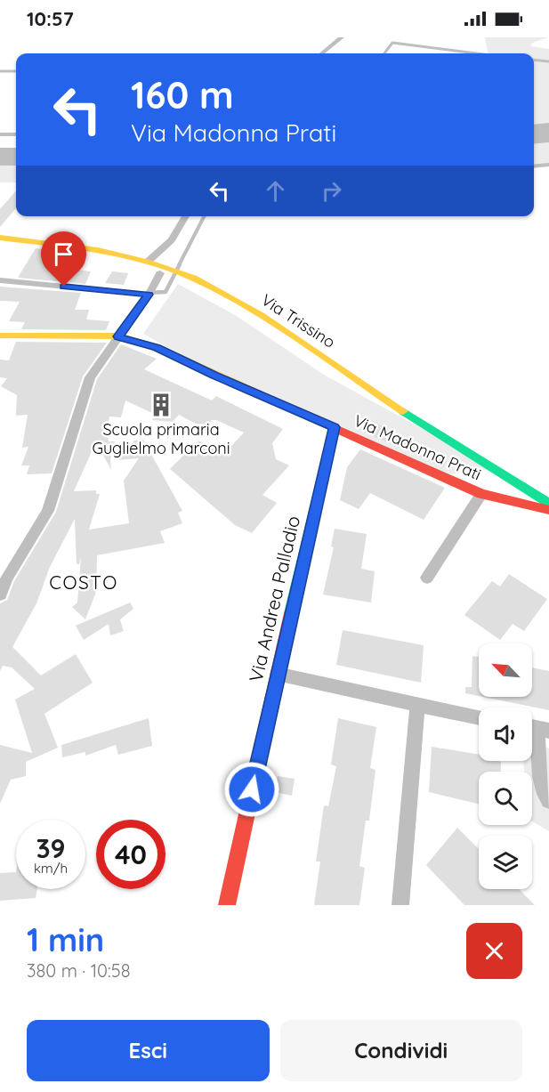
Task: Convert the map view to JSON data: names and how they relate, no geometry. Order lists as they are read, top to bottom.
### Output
{
  "streets": {
    "street": ["Via Trissino", "Via Madonna Prati", "Via Andrea Palladio"]
  },
  "crossings": [
    ["Via Trissino", "Via Madonna Prati"],
    ["Via Madonna Prati", "Via Andrea Palladio"]
  ],
  "districts": ["COSTO"],
  "places": {
    "building": ["Scuola primaria Guglielmo Marconi"]
  },
  "north": "top left",
  "page": {
    "status": "10:57",
    "turn": ["160 m", "Via Madonna Prati"],
    "speed": "39 km/h",
    "limit": "40",
    "heading": ["1 min", "380 m · 10:58"],
    "buttons": ["Esci", "Condividi"]
  }
}
